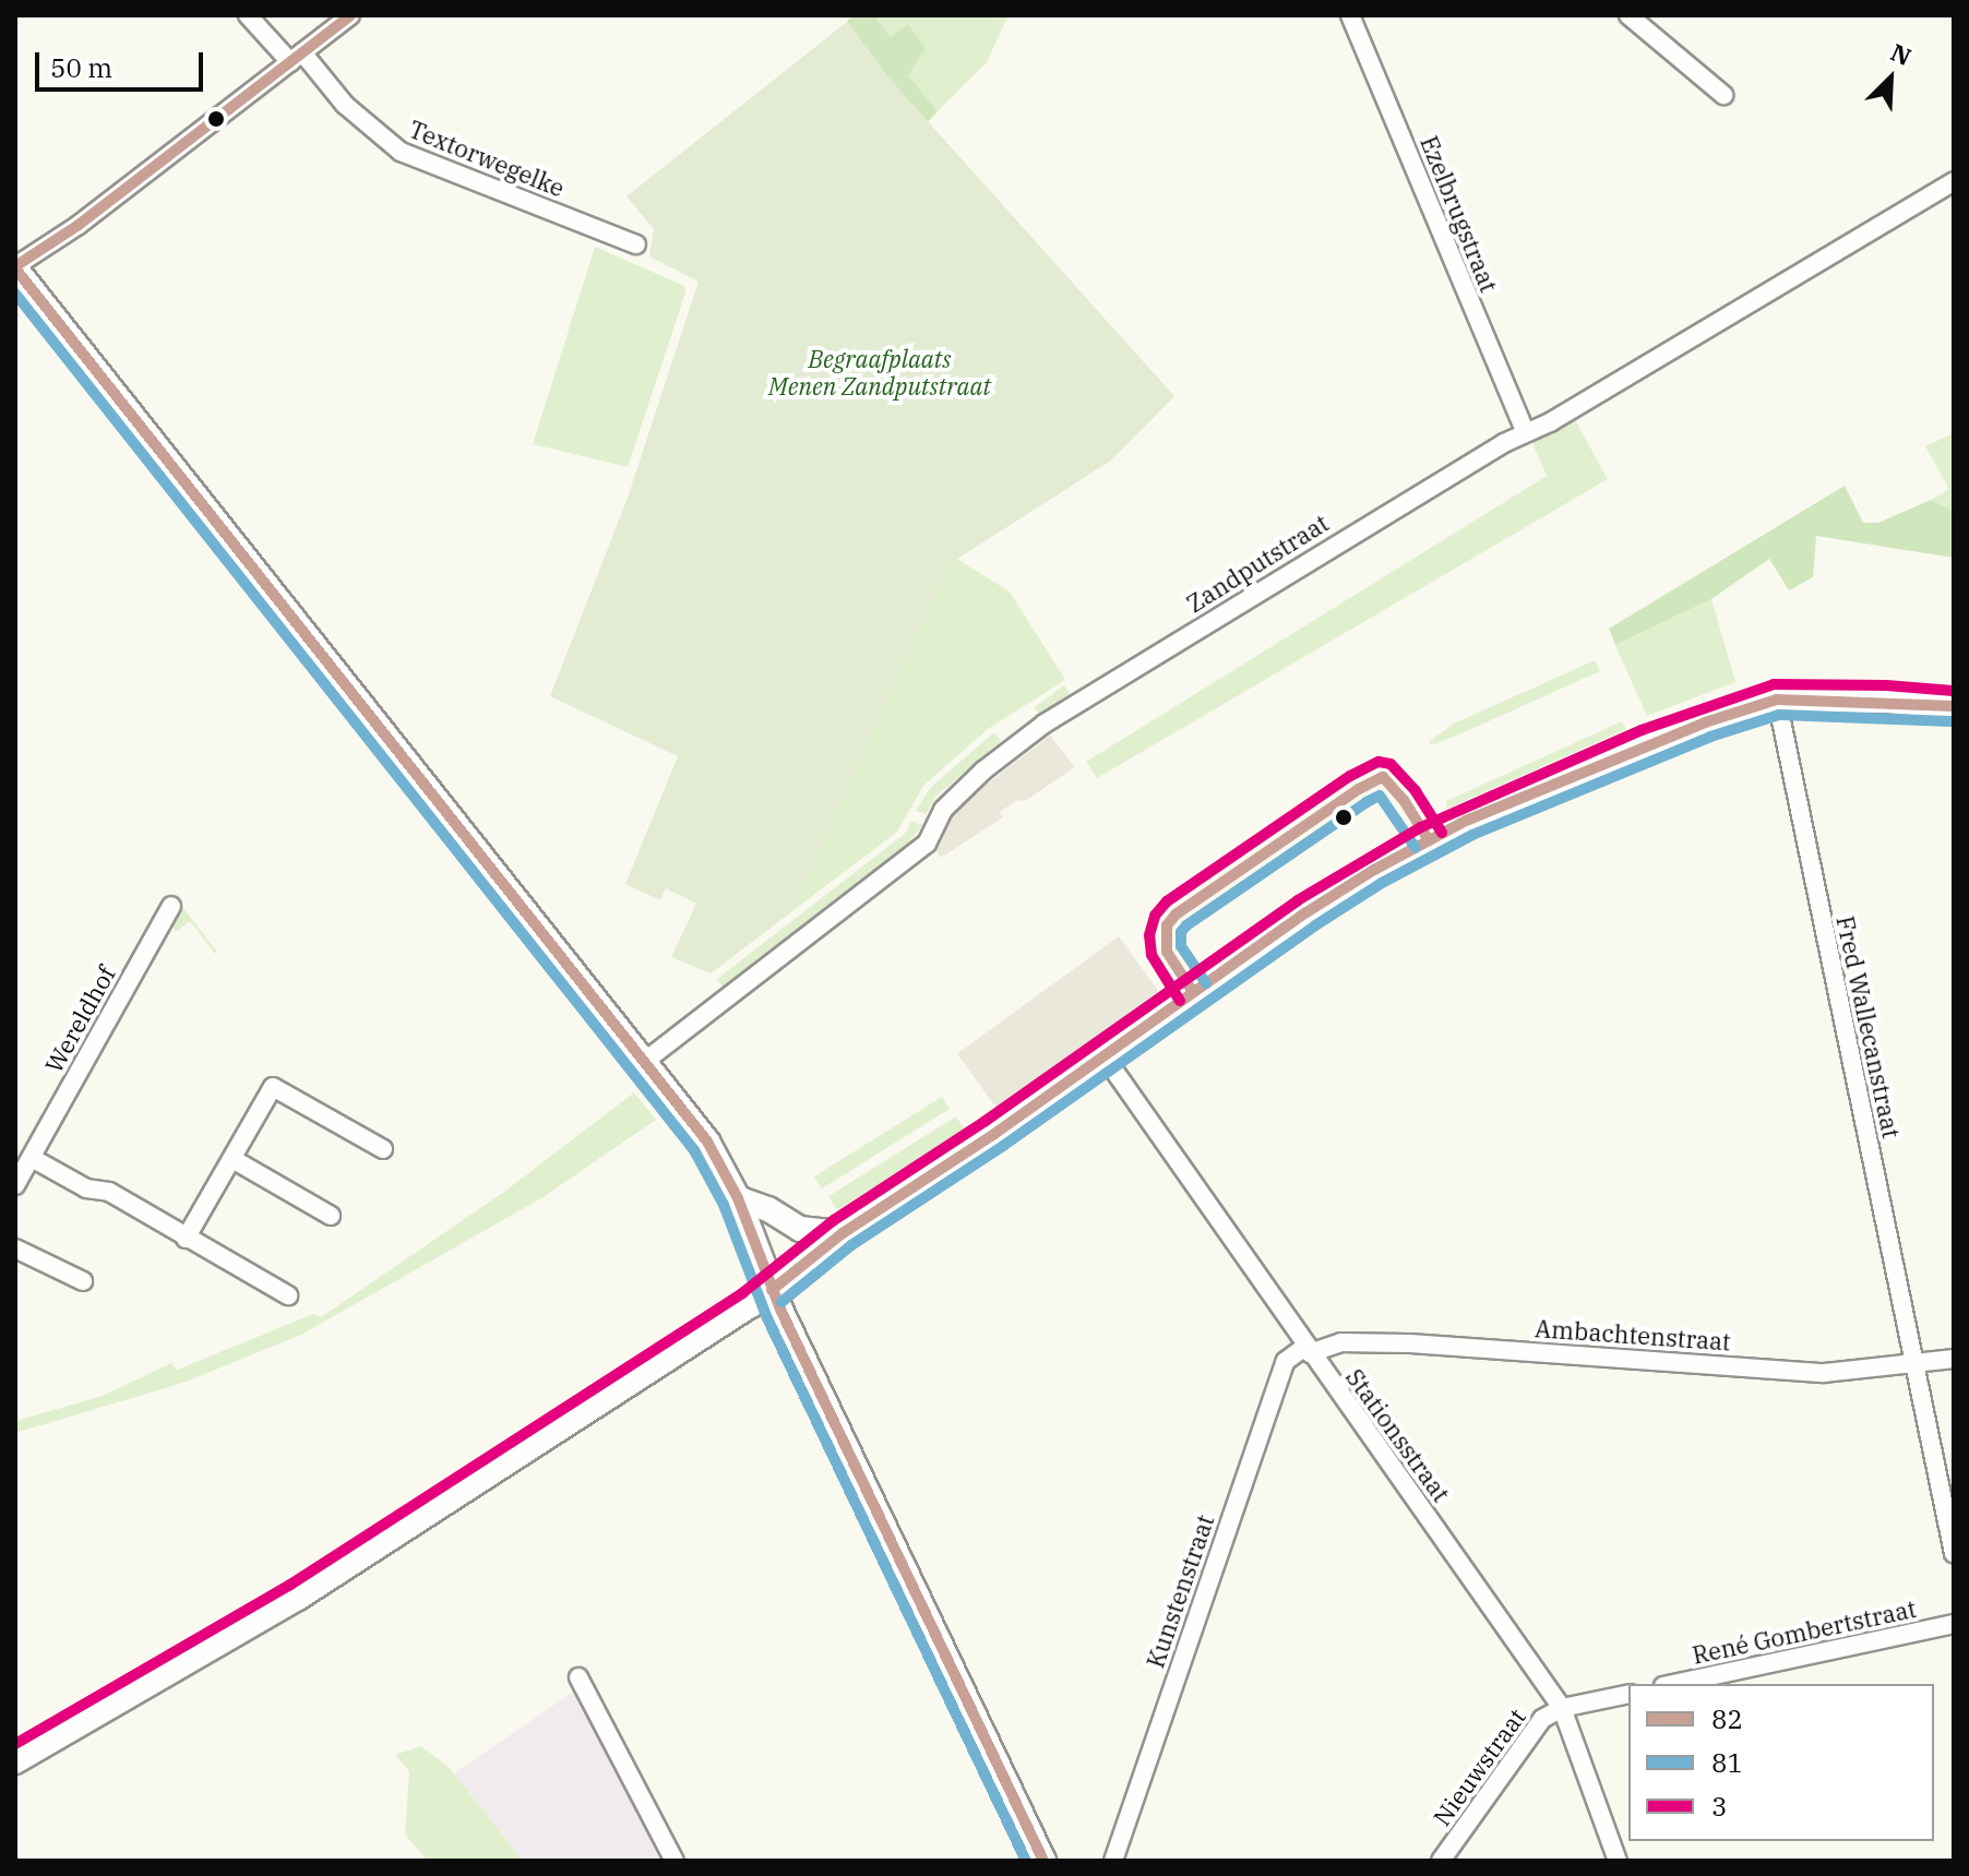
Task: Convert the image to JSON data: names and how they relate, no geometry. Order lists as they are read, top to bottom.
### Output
{
  "streets": {
    "street": [
      "Textorwegelke",
      "Ezelbrugstraat",
      "Zandputstraat",
      "Wereldhof",
      "Fred Wallecanstraat",
      "Ambachtenstraat",
      "Stationsstraat",
      "Kunstenstraat",
      "René Gombertstraat",
      "Nieuwstraat"
    ]
  },
  "crossings": [
    ["Ezelbrugstraat", "Zandputstraat"],
    ["Fred Wallecanstraat", "Ambachtenstraat"],
    ["Ambachtenstraat", "Stationsstraat"],
    ["Ambachtenstraat", "Kunstenstraat"],
    ["Stationsstraat", "Kunstenstraat"],
    ["Stationsstraat", "Nieuwstraat"]
  ],
  "parks": ["Begraafplaats Menen Zandputstraat"],
  "lines": ["transit line 82", "transit line 81", "transit line 3"],
  "legend": ["82", "81", "3"],
  "scale_bar": "50 m",
  "north": "top right"
}
